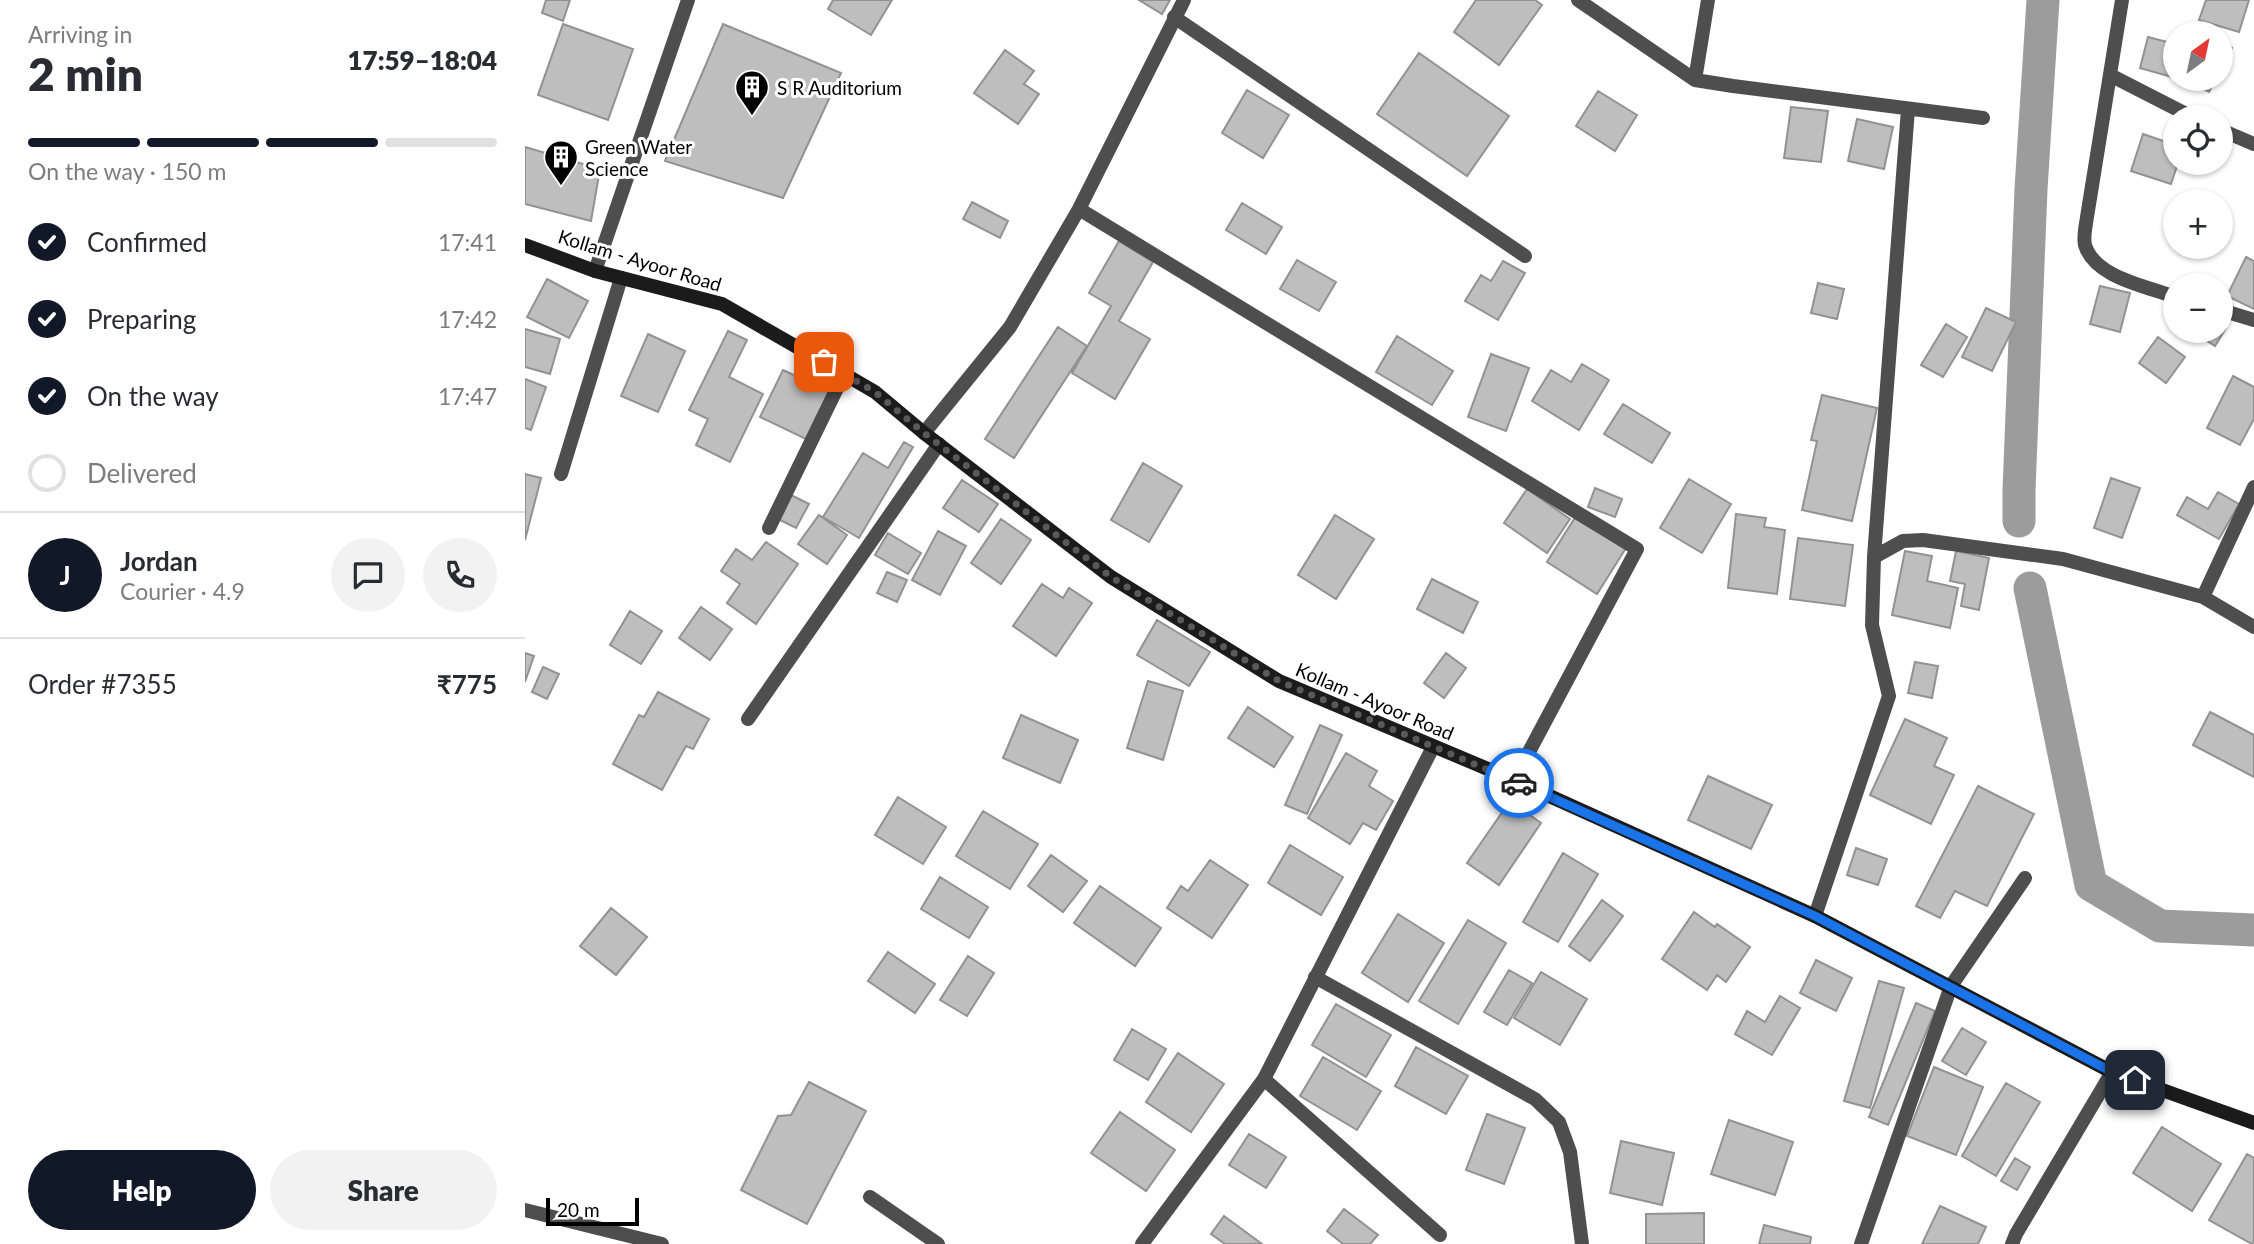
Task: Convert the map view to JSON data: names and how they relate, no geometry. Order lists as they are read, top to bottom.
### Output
{
  "streets": {
    "main road": ["Kollam - Ayoor Road"]
  },
  "places": {
    "building": ["S R Auditorium", "Green Water Science"]
  },
  "scale_bar": "20 m",
  "north": "top right",
  "page": {
    "heading": ["2 min", "Arriving in", "17:59–18:04"],
    "panel": [
      "Jordan",
      "Courier · 4.9",
      "Order #7355",
      "₹775"
    ],
    "map_buttons": ["+", "−"],
    "bar": "On the way · 150 m",
    "list": [
      ["Confirmed", "17:41"],
      ["Preparing", "17:42"],
      ["On the way", "17:47"],
      "Delivered"
    ],
    "round": "J",
    "buttons": ["Help", "Share"],
    "scale": "20 m"
  }
}
